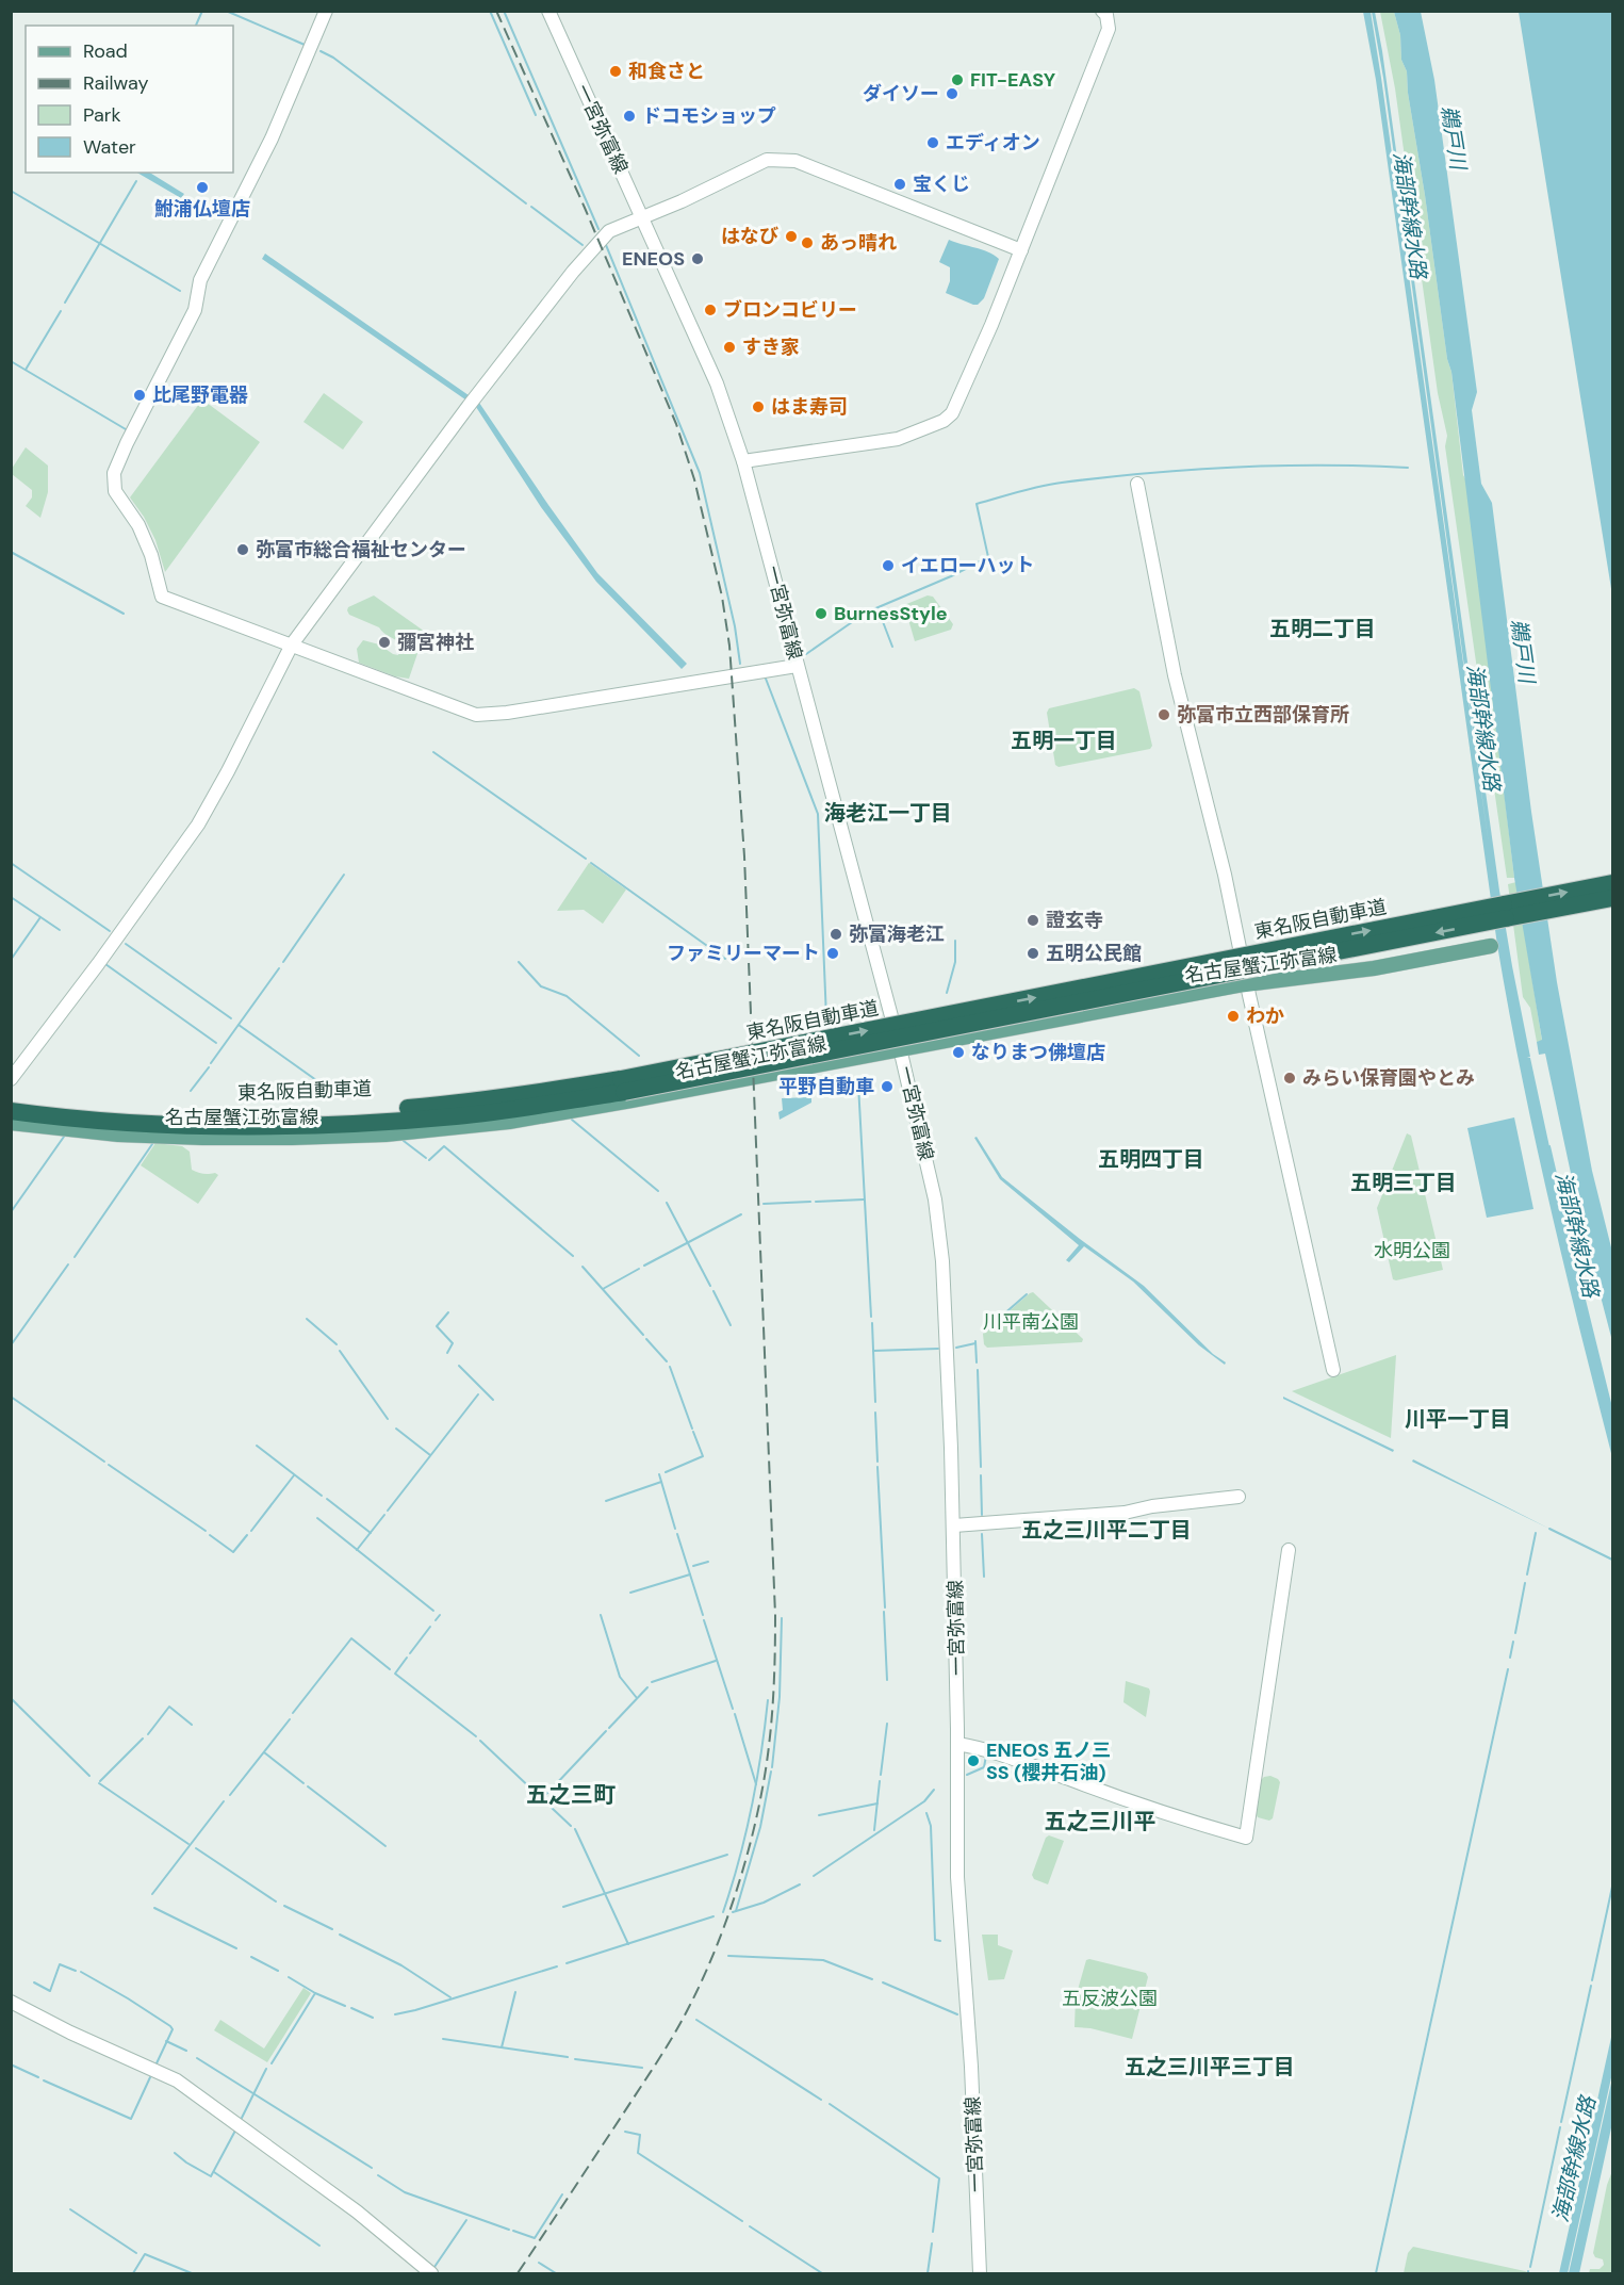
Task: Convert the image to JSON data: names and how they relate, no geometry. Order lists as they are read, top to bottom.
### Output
{
  "streets": {
    "highway": ["東名阪自動車道"],
    "main road": ["名古屋蟹江弥富線"],
    "street": ["一宮弥富線"]
  },
  "crossings": [
    ["一宮弥富線", "名古屋蟹江弥富線"]
  ],
  "districts": [
    "五明二丁目",
    "五明一丁目",
    "海老江一丁目",
    "五明四丁目",
    "五明三丁目",
    "川平一丁目",
    "五之三川平二丁目",
    "五之三町",
    "五之三川平",
    "五之三川平三丁目"
  ],
  "water": ["鵜戸川", "海部幹線水路"],
  "parks": ["水明公園", "川平南公園", "五反波公園"],
  "places": [
    "和食さと",
    "FIT-EASY",
    "ダイソー",
    "ドコモショップ",
    "エディオン",
    "宝くじ",
    "鮒浦仏壇店",
    "はなび",
    "あっ晴れ",
    "ENEOS",
    "ブロンコビリー",
    "すき家",
    "比尾野電器",
    "はま寿司",
    "弥富市総合福祉センター",
    "イエローハット",
    "BurnesStyle",
    "彌宮神社",
    "弥富市立西部保育所",
    "證玄寺",
    "弥富海老江",
    "ファミリーマート",
    "五明公民館",
    "わか",
    "なりまつ佛壇店",
    "みらい保育園やとみ",
    "平野自動車",
    "ENEOS 五ノ三 SS (櫻井石油)"
  ],
  "legend": [
    "Road",
    "Railway",
    "Park",
    "Water"
  ]
}
